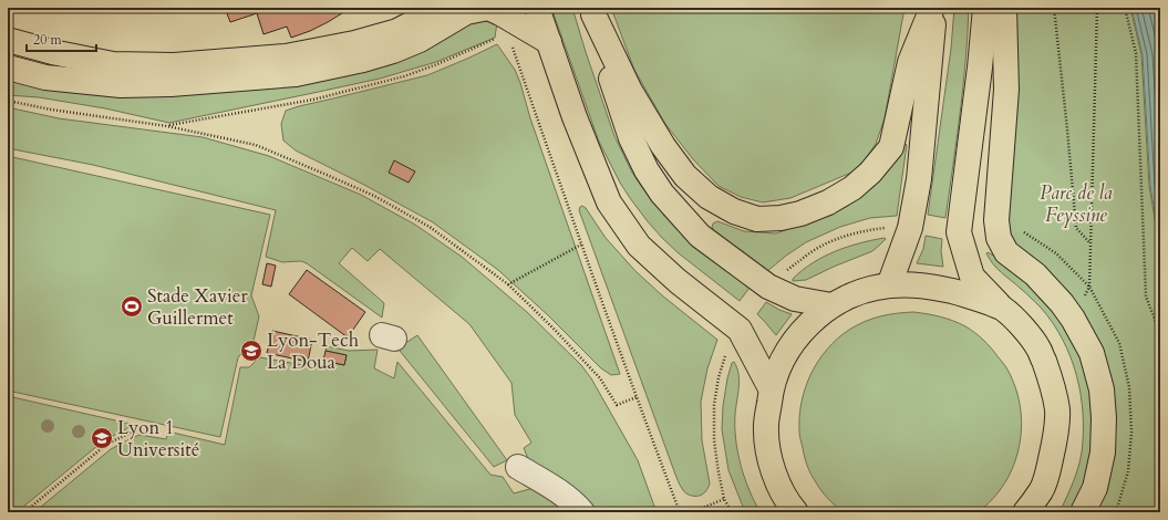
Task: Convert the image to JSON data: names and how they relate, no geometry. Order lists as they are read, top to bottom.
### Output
{
  "parks": ["Parc de la Feyssine"],
  "places": {
    "sports": ["Stade Xavier Guillermet"],
    "school or university": ["Lyon-Tech La Doua", "Lyon 1 Université"]
  },
  "scale_bar": "20 m"
}
